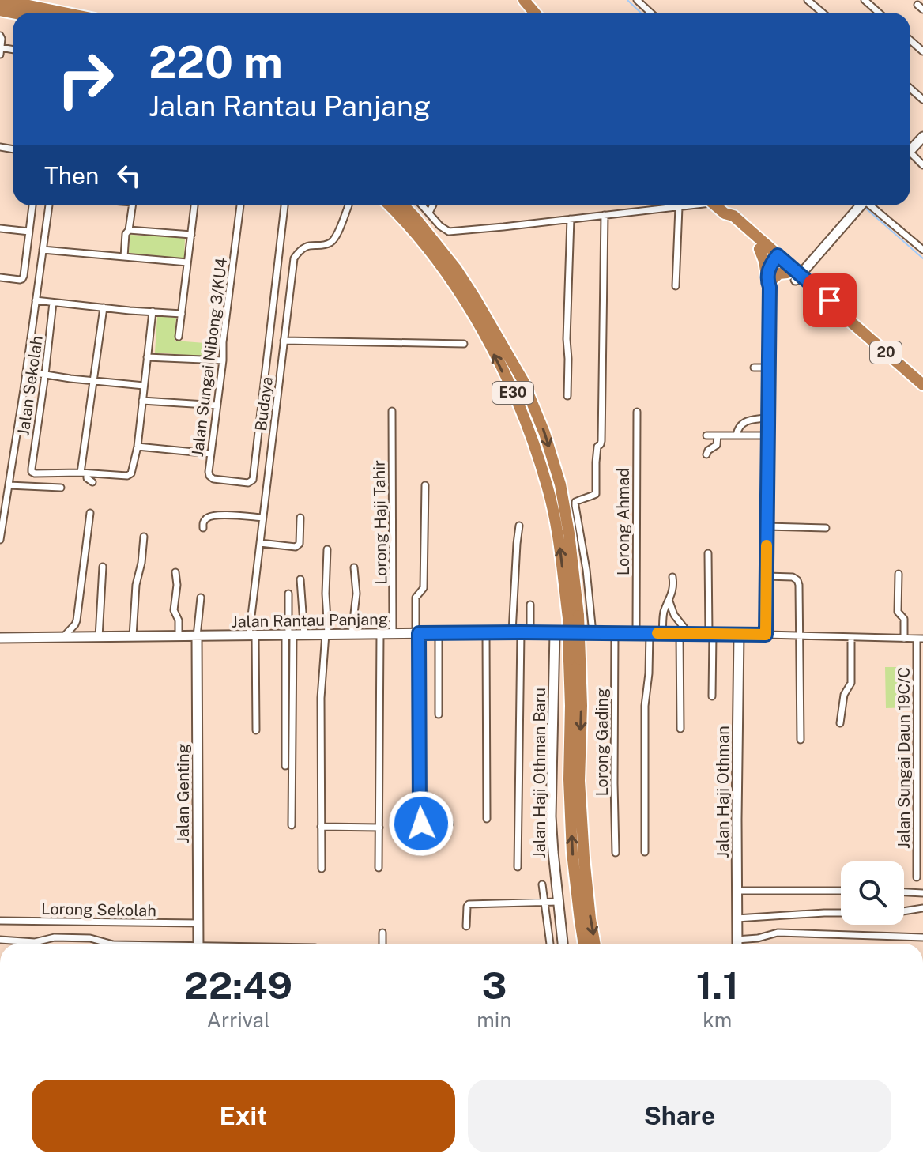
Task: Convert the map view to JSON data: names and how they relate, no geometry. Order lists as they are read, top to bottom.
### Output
{
  "streets": {
    "highway": ["20", "E30"],
    "street": [
      "Jalan Sungai Nibong 3/KU4",
      "Jalan Sekolah",
      "Budaya",
      "Lorong Ahmad",
      "Lorong Haji Tahir",
      "Jalan Rantau Panjang",
      "Lorong Gading",
      "Jalan Sungai Daun 19C/C",
      "Jalan Haji Othman Baru",
      "Jalan Haji Othman",
      "Jalan Genting",
      "Lorong Sekolah"
    ]
  },
  "crossings": [
    ["Budaya", "Jalan Rantau Panjang"],
    ["Lorong Ahmad", "Jalan Rantau Panjang"],
    ["Lorong Haji Tahir", "Jalan Rantau Panjang"],
    ["Jalan Rantau Panjang", "Lorong Gading"],
    ["Jalan Rantau Panjang", "Jalan Sungai Daun 19C/C"],
    ["Jalan Rantau Panjang", "Jalan Haji Othman Baru"],
    ["Jalan Rantau Panjang", "Jalan Haji Othman"],
    ["Jalan Rantau Panjang", "Jalan Genting"],
    ["Jalan Genting", "Lorong Sekolah"]
  ],
  "page": {
    "turn": ["220 m", "Jalan Rantau Panjang"],
    "then": "Then",
    "eta": [
      "22:49",
      "Arrival",
      "3",
      "min",
      "1.1",
      "km"
    ],
    "buttons": ["Exit", "Share"]
  }
}
